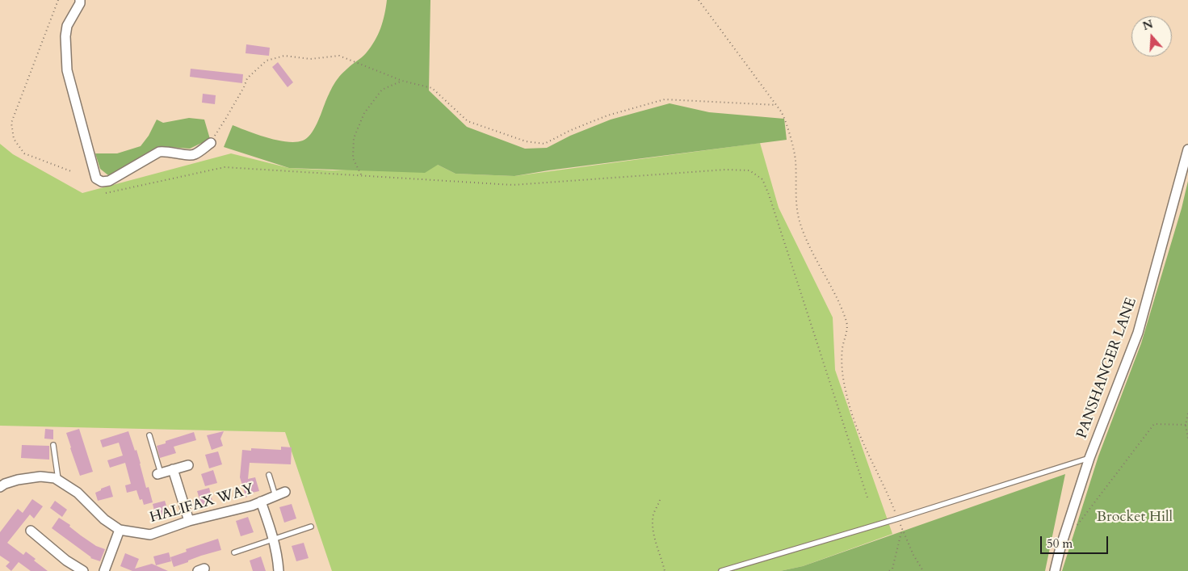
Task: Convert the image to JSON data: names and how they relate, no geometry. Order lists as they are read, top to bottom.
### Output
{
  "streets": {
    "street": ["PANSHANGER LANE", "HALIFAX WAY"]
  },
  "parks": ["Brocket Hill"],
  "scale_bar": "50 m",
  "north": "top"
}
